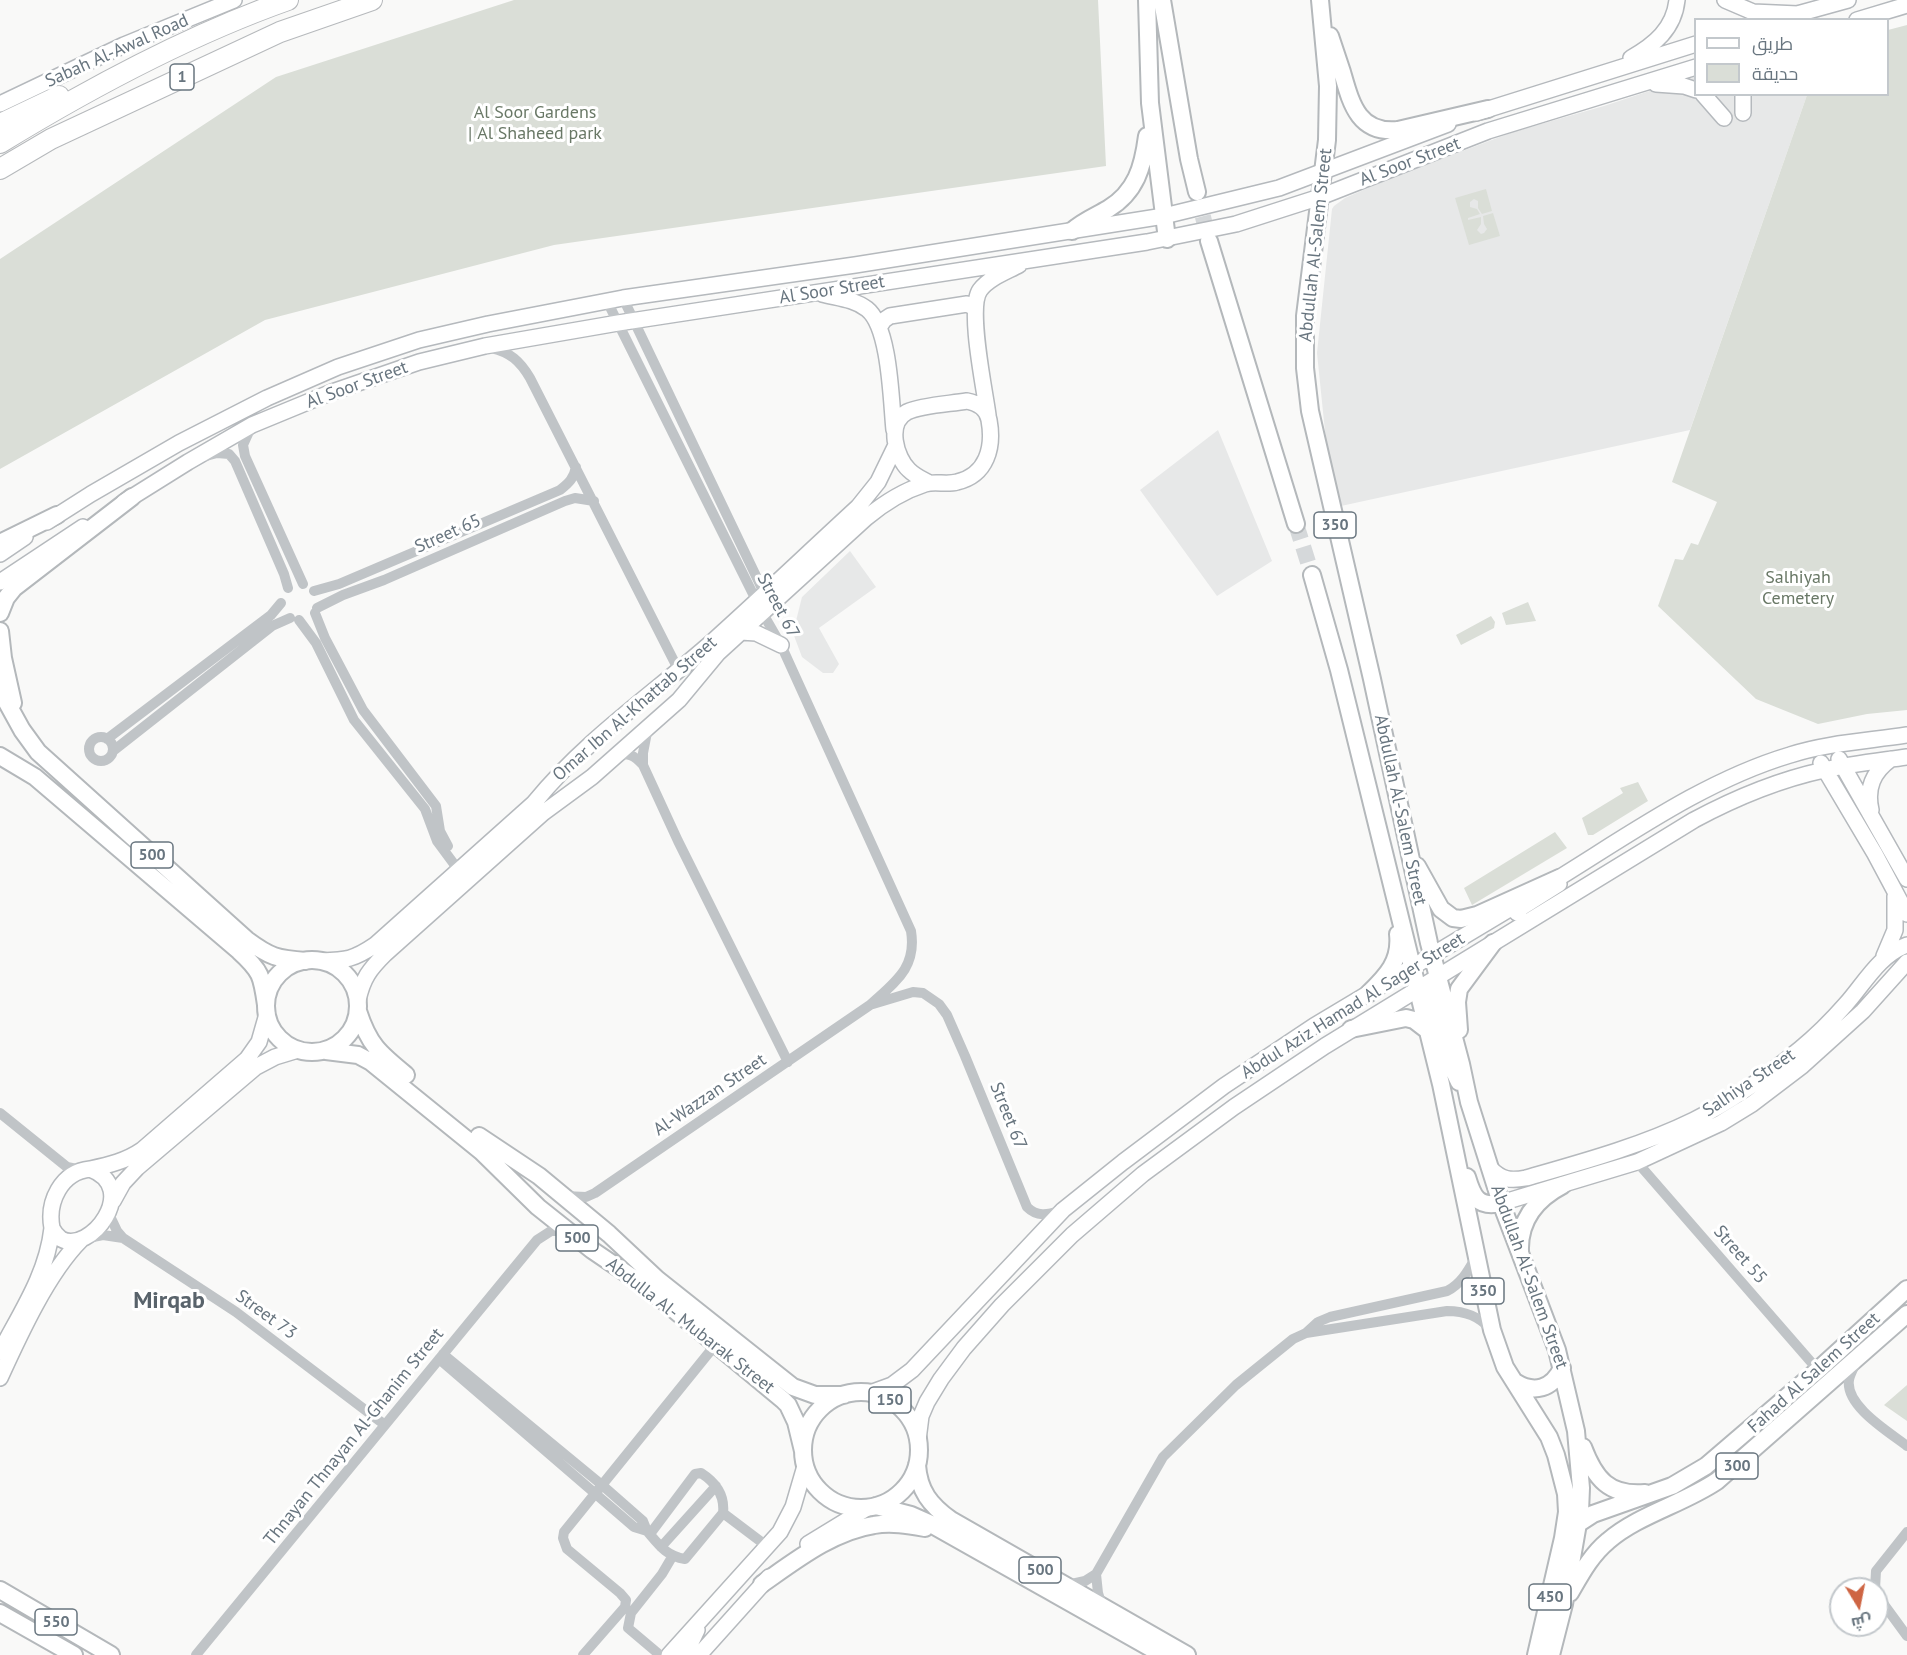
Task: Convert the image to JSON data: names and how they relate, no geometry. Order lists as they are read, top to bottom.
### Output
{
  "streets": {
    "highway": ["Sabah Al-Awal Road", "1"],
    "main road": [
      "Al Soor Street",
      "Abdullah Al-Salem Street",
      "350",
      "Omar Ibn Al-Khattab Street",
      "500",
      "Abdul Aziz Hamad Al Sager Street",
      "Salhiya Street",
      "Abdulla Al- Mubarak Street",
      "Fahad Al Salem Street",
      "150",
      "300",
      "450",
      "550"
    ],
    "street": [
      "Street 65",
      "Street 67",
      "Al-Wazzan Street",
      "Street 55",
      "Street 73",
      "Thnayan Thnayan Al-Ghanim Street"
    ]
  },
  "crossings": [
    ["Al Soor Street", "Abdullah Al-Salem Street"],
    ["Al Soor Street", "Street 67"],
    ["Abdullah Al-Salem Street", "Abdul Aziz Hamad Al Sager Street"],
    ["Abdullah Al-Salem Street", "Salhiya Street"],
    ["Abdullah Al-Salem Street", "Fahad Al Salem Street"],
    ["Abdullah Al-Salem Street", "450"],
    ["Street 67", "Omar Ibn Al-Khattab Street"],
    ["Street 67", "Abdul Aziz Hamad Al Sager Street"],
    ["Street 67", "Al-Wazzan Street"],
    ["Omar Ibn Al-Khattab Street", "500"],
    ["Omar Ibn Al-Khattab Street", "Abdulla Al- Mubarak Street"],
    ["500", "Abdul Aziz Hamad Al Sager Street"],
    ["500", "Abdulla Al- Mubarak Street"],
    ["500", "150"],
    ["Abdul Aziz Hamad Al Sager Street", "Abdulla Al- Mubarak Street"],
    ["Abdul Aziz Hamad Al Sager Street", "150"],
    ["Salhiya Street", "Street 55"],
    ["Al-Wazzan Street", "Abdulla Al- Mubarak Street"],
    ["Street 55", "Fahad Al Salem Street"],
    ["Street 73", "Thnayan Thnayan Al-Ghanim Street"],
    ["Abdulla Al- Mubarak Street", "150"],
    ["Fahad Al Salem Street", "450"]
  ],
  "districts": ["Mirqab"],
  "parks": ["Al Soor Gardens | Al Shaheed park", "Salhiyah Cemetery"],
  "legend": ["طريق", "حديقة"],
  "north": "bottom"
}
